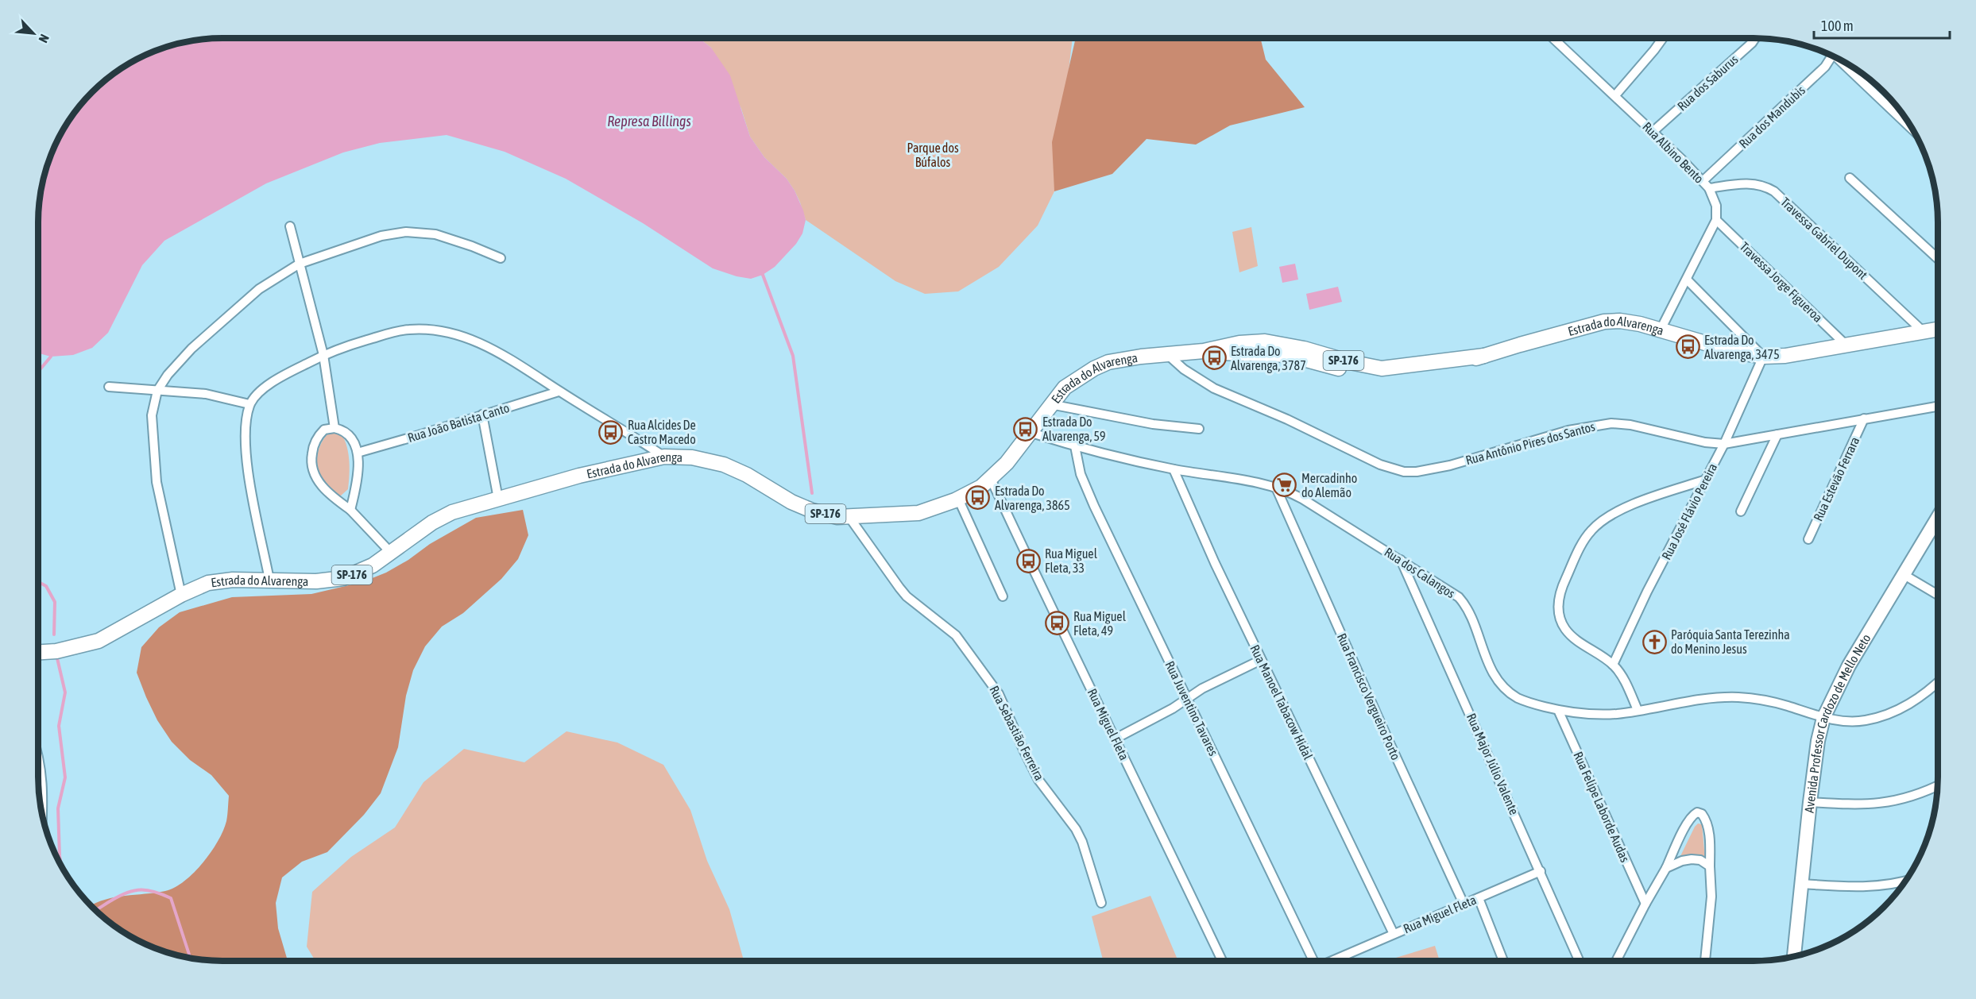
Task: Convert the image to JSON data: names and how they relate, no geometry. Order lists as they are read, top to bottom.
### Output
{
  "streets": {
    "main road": ["Estrada do Alvarenga", "SP-176", "Avenida Professor Cardozo de Mello Neto"],
    "street": [
      "Rua dos Saburus",
      "Rua dos Mandubis",
      "Rua Albino Bento",
      "Travessa Gabriel Dupont",
      "Travessa Jorge Figueroa",
      "Rua João Batista Canto",
      "Rua Antônio Pires dos Santos",
      "Rua Estevão Ferrara",
      "Rua José Flávio Pereira",
      "Rua dos Calangos",
      "Rua Francisco Vergueiro Porto",
      "Rua Manoel Tabacow Hidal",
      "Rua Juventino Tavares",
      "Rua Miguel Fleta",
      "Rua Sebastião Ferreira",
      "Rua Major Júlio Valente",
      "Rua Felipe Laborde Audas"
    ]
  },
  "crossings": [
    ["Rua dos Saburus", "Rua Albino Bento"],
    ["Rua dos Mandubis", "Rua Albino Bento"],
    ["Rua dos Mandubis", "Travessa Gabriel Dupont"],
    ["Rua Albino Bento", "Travessa Gabriel Dupont"],
    ["Rua Albino Bento", "Travessa Jorge Figueroa"],
    ["Travessa Gabriel Dupont", "Estrada do Alvarenga"],
    ["Travessa Jorge Figueroa", "Estrada do Alvarenga"],
    ["Estrada do Alvarenga", "Rua Antônio Pires dos Santos"],
    ["Estrada do Alvarenga", "Rua José Flávio Pereira"],
    ["Estrada do Alvarenga", "Rua dos Calangos"],
    ["Estrada do Alvarenga", "Rua Miguel Fleta"],
    ["Estrada do Alvarenga", "Rua Sebastião Ferreira"],
    ["Rua Antônio Pires dos Santos", "Rua Estevão Ferrara"],
    ["Rua Antônio Pires dos Santos", "Rua José Flávio Pereira"],
    ["Rua dos Calangos", "Rua Francisco Vergueiro Porto"],
    ["Rua dos Calangos", "Rua Manoel Tabacow Hidal"],
    ["Rua dos Calangos", "Rua Juventino Tavares"],
    ["Rua dos Calangos", "Avenida Professor Cardozo de Mello Neto"],
    ["Rua dos Calangos", "Rua Major Júlio Valente"],
    ["Rua dos Calangos", "Rua Felipe Laborde Audas"],
    ["Rua Francisco Vergueiro Porto", "Rua Miguel Fleta"],
    ["Rua Manoel Tabacow Hidal", "Rua Miguel Fleta"],
    ["Rua Miguel Fleta", "Rua Major Júlio Valente"]
  ],
  "water": ["Represa Billings"],
  "parks": ["Parque dos Búfalos"],
  "places": {
    "bus stop": [
      "Estrada Do Alvarenga, 3475",
      "Estrada Do Alvarenga, 3787",
      "Estrada Do Alvarenga, 59",
      "Rua Alcides De Castro Macedo",
      "Estrada Do Alvarenga, 3865",
      "Rua Miguel Fleta, 33",
      "Rua Miguel Fleta, 49"
    ],
    "supermarket": ["Mercadinho do Alemão"],
    "church": ["Paróquia Santa Terezinha do Menino Jesus"]
  },
  "scale_bar": "100 m",
  "north": "bottom right"
}
